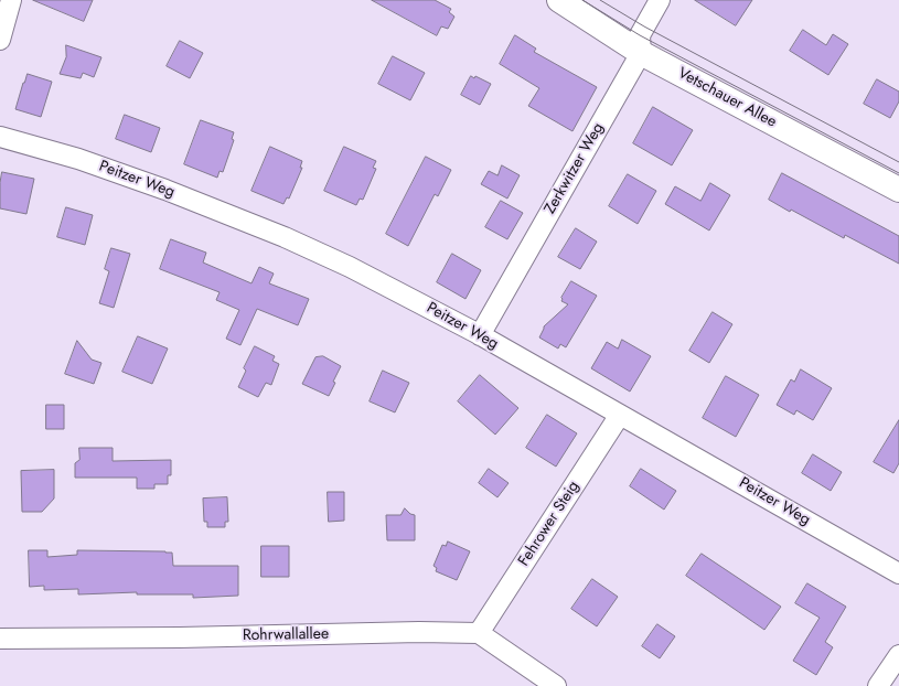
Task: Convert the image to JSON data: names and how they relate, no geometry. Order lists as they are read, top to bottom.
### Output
{
  "streets": {
    "street": [
      "Vetschauer Allee",
      "Zerkwitzer Weg",
      "Peitzer Weg",
      "Fehrower Steig",
      "Rohrwallallee"
    ]
  },
  "crossings": [
    ["Vetschauer Allee", "Zerkwitzer Weg"],
    ["Zerkwitzer Weg", "Peitzer Weg"],
    ["Peitzer Weg", "Fehrower Steig"],
    ["Fehrower Steig", "Rohrwallallee"]
  ]
}
